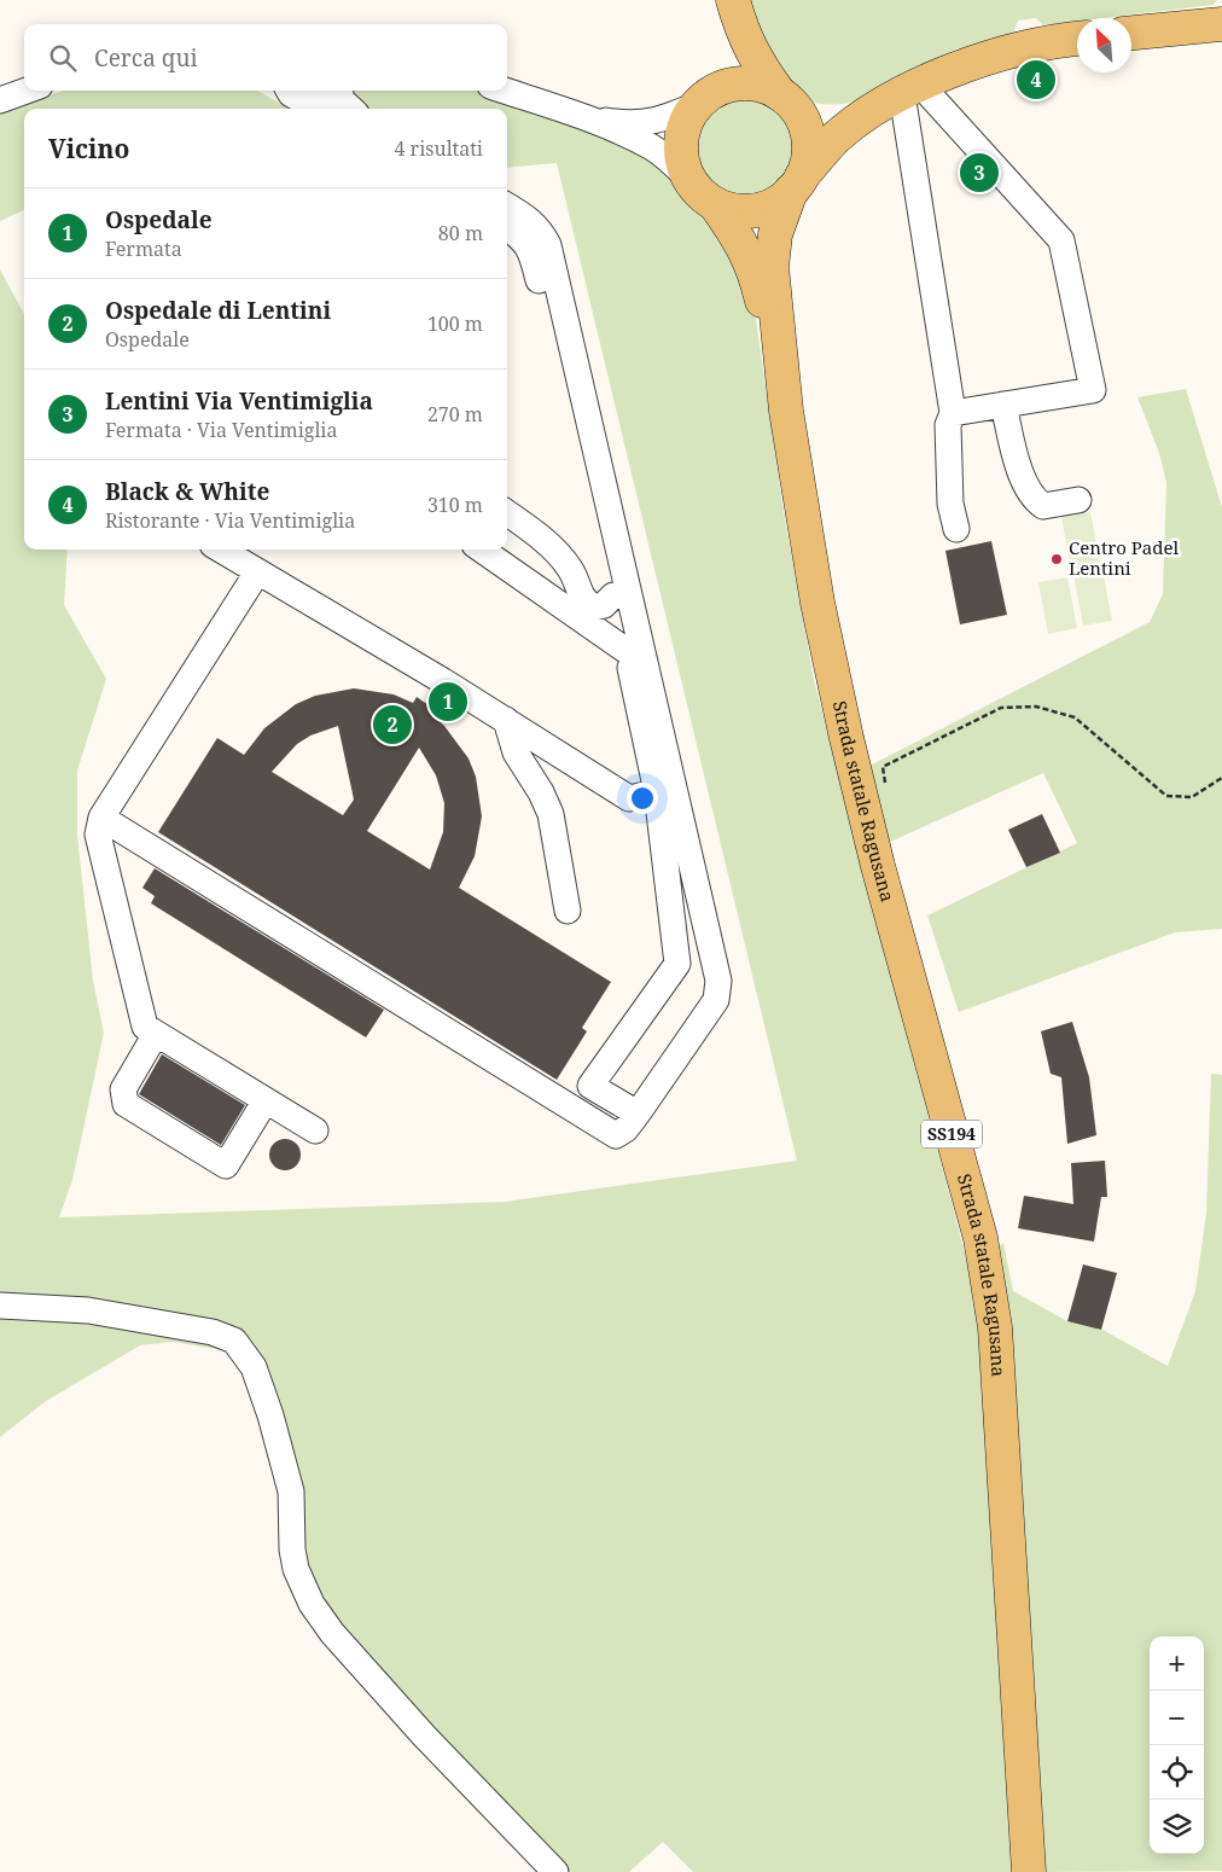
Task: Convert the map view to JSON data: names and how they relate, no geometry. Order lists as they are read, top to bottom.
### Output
{
  "streets": {
    "main road": ["Strada statale Ragusana", "SS194"]
  },
  "places": ["Centro Padel Lentini"],
  "north": "top left",
  "page": {
    "search": "Cerca qui",
    "pins": [
      "4",
      "3",
      "1",
      "2"
    ],
    "heading": ["Vicino", "4 risultati"],
    "list": [
      {
        "mark": "1",
        "name": "Ospedale",
        "note": "Fermata",
        "value": "80 m"
      },
      {
        "mark": "2",
        "name": "Ospedale di Lentini",
        "note": "Ospedale",
        "value": "100 m"
      },
      {
        "mark": "3",
        "name": "Lentini Via Ventimiglia",
        "note": "Fermata · Via Ventimiglia",
        "value": "270 m"
      },
      {
        "mark": "4",
        "name": "Black & White",
        "note": "Ristorante · Via Ventimiglia",
        "value": "310 m"
      }
    ],
    "map_buttons": ["+", "−"]
  }
}
